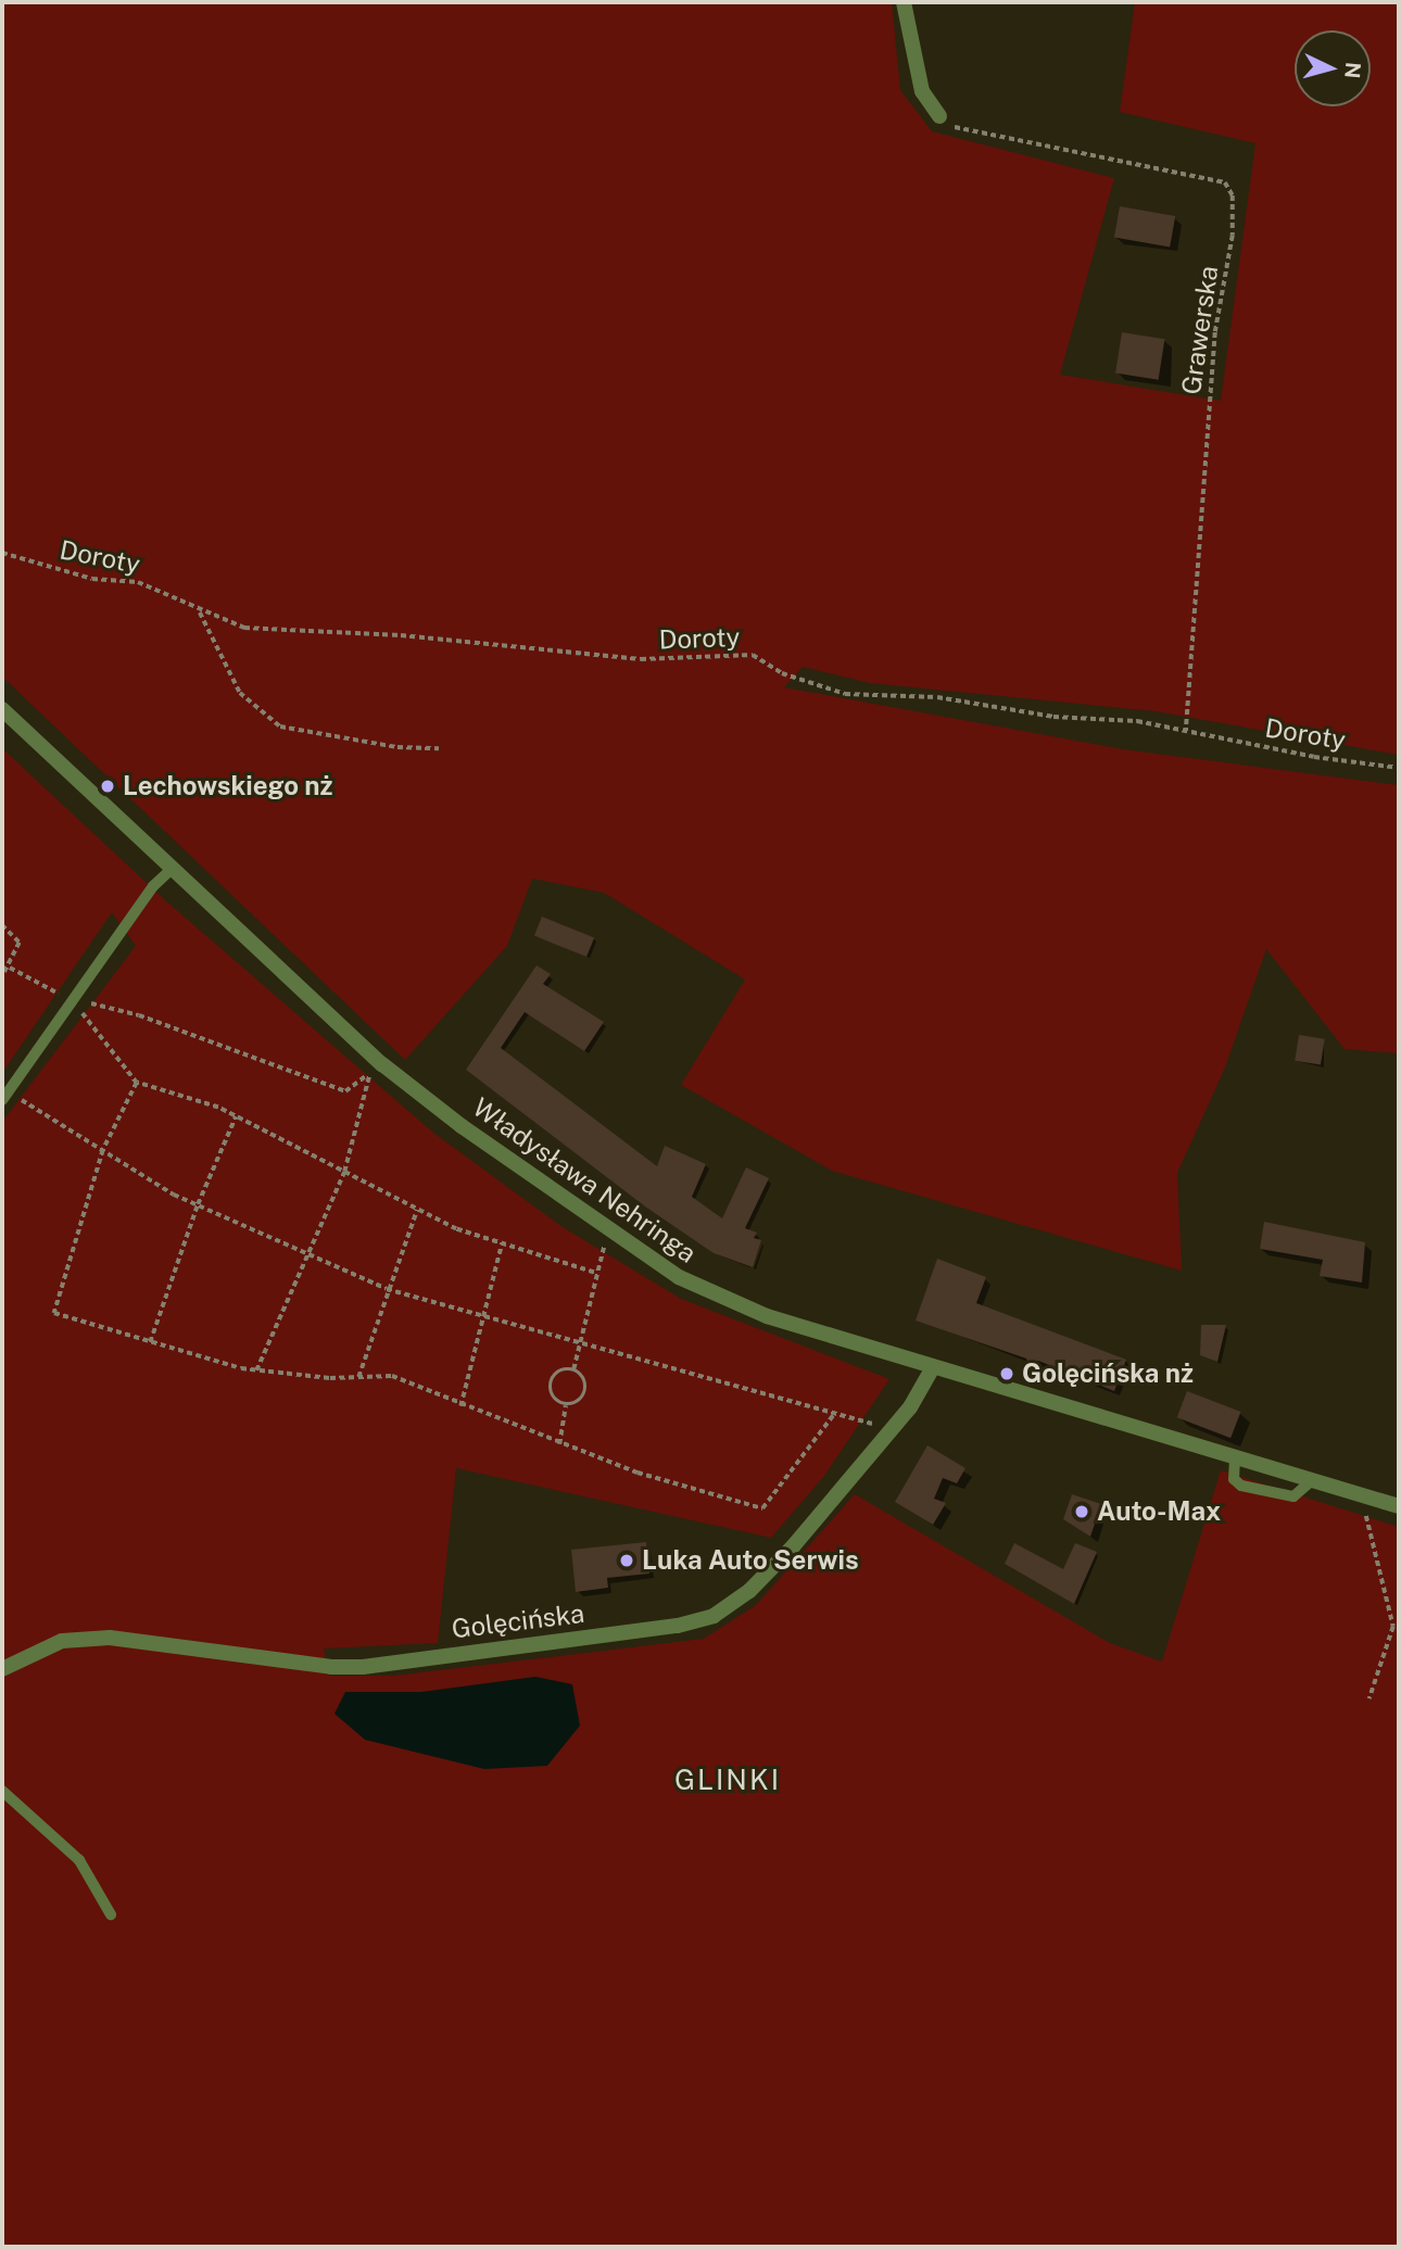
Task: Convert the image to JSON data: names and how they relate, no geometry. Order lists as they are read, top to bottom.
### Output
{
  "streets": {
    "street": ["Władysława Nehringa", "Golęcińska"],
    "path": ["Grawerska", "Doroty"]
  },
  "crossings": [
    ["Grawerska", "Doroty"],
    ["Władysława Nehringa", "Golęcińska"]
  ],
  "districts": ["GLINKI"],
  "places": [
    "Lechowskiego nż",
    "Golęcińska nż",
    "Auto-Max",
    "Luka Auto Serwis"
  ],
  "north": "right"
}
